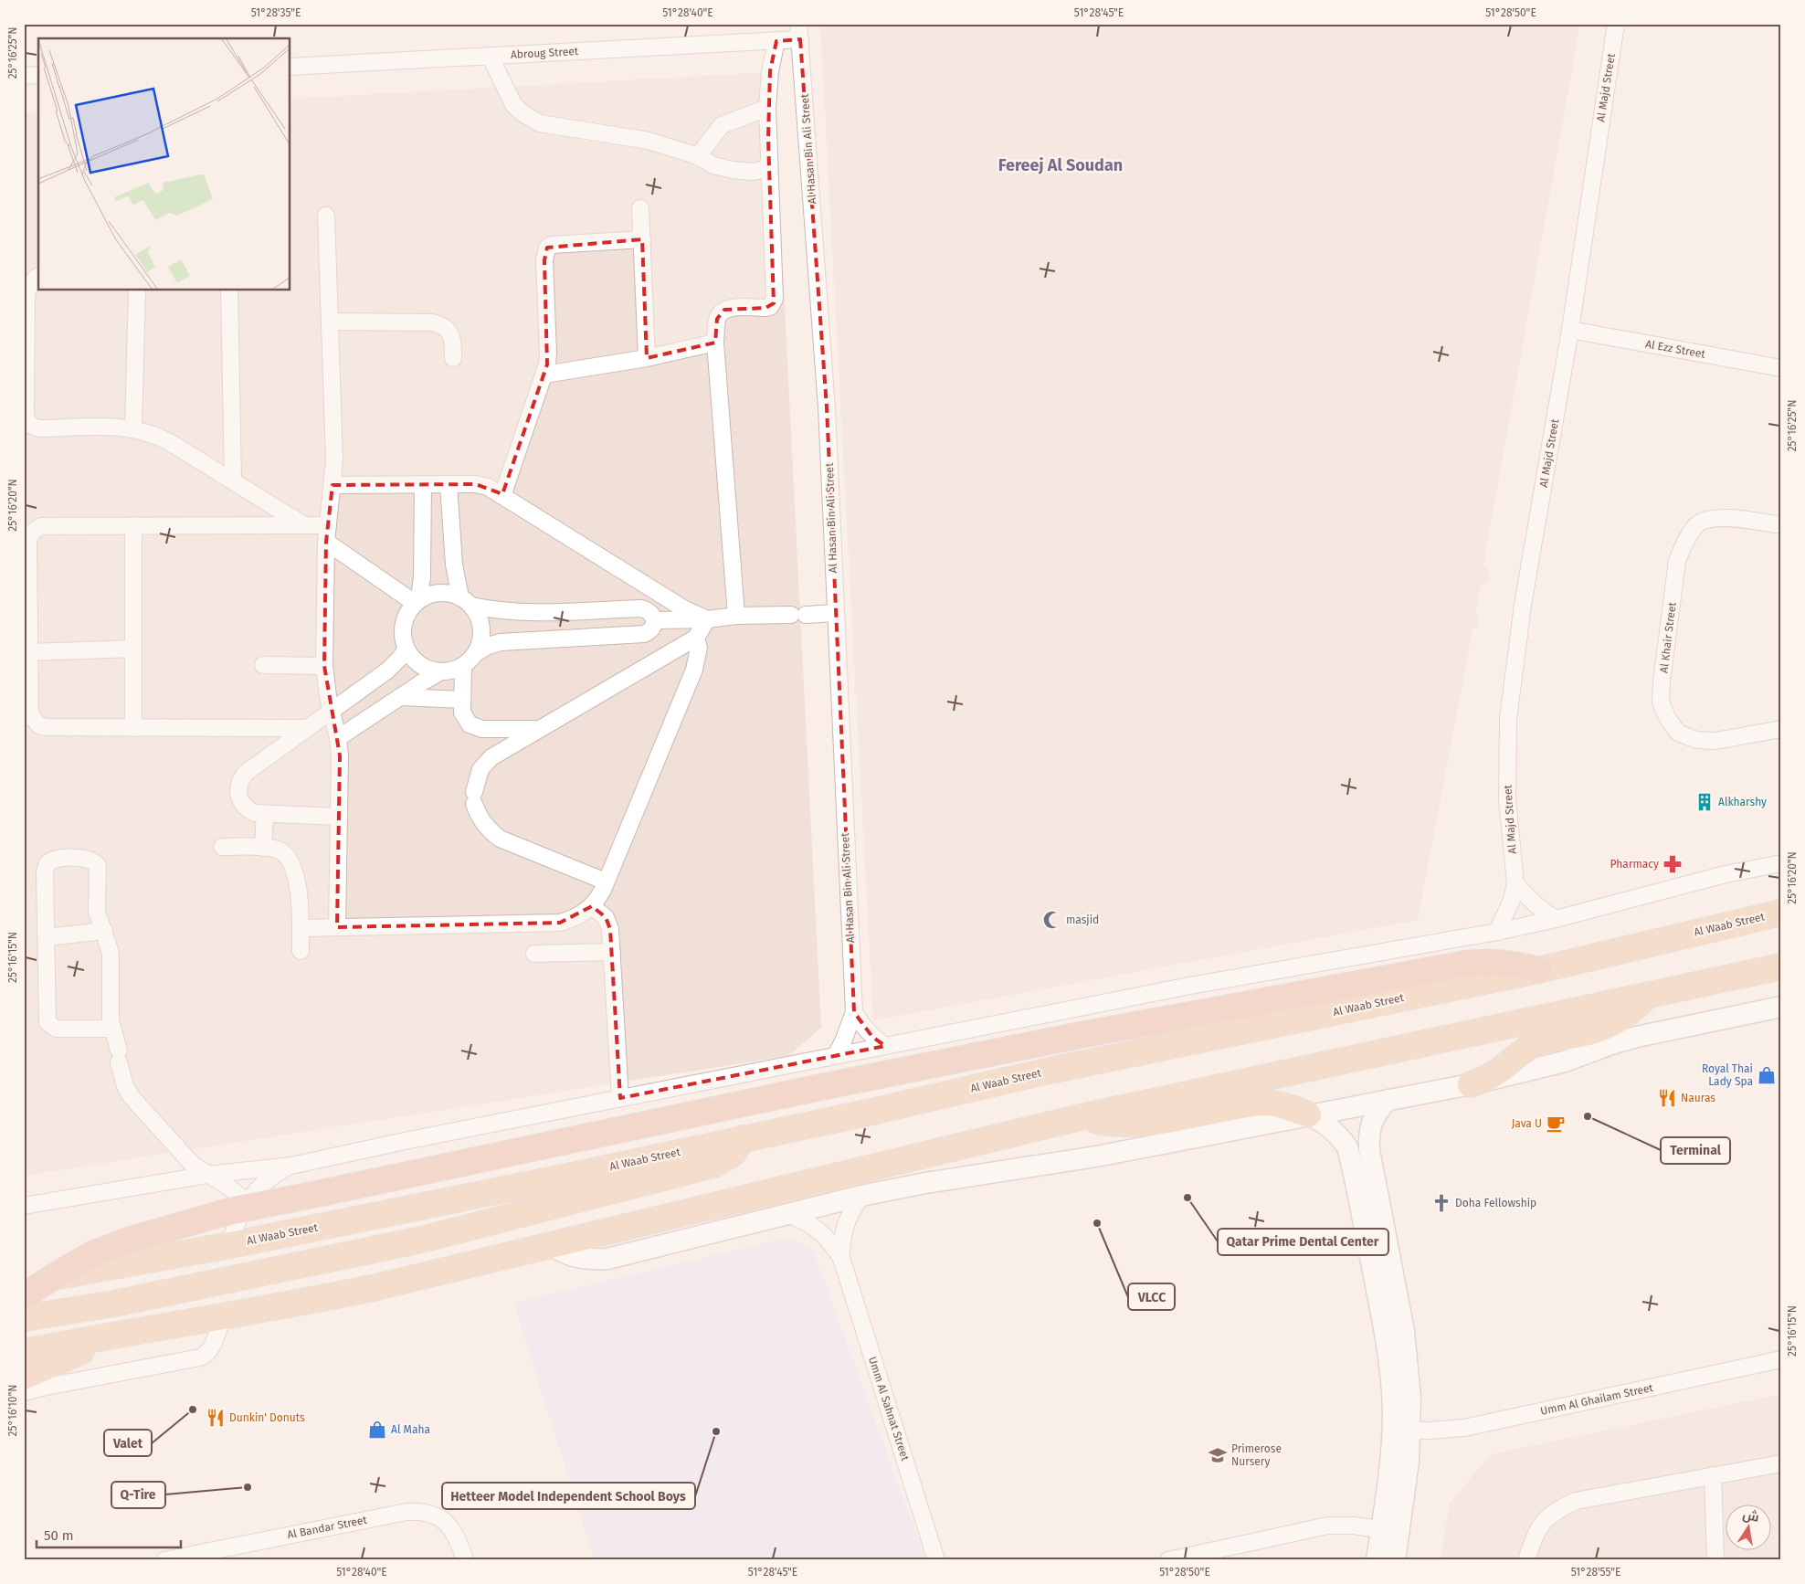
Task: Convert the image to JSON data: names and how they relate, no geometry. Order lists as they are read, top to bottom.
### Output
{
  "streets": {
    "main road": ["Al Waab Street"],
    "street": [
      "Abroug Street",
      "Al Majd Street",
      "Al Hasan Bin Ali Street",
      "Al Ezz Street",
      "Al Khair Street",
      "Umm Al Ghailam Street",
      "Umm Al Sahnat Street",
      "Al Bandar Street"
    ]
  },
  "crossings": [
    ["Abroug Street", "Al Hasan Bin Ali Street"],
    ["Al Majd Street", "Al Ezz Street"],
    ["Al Majd Street", "Al Waab Street"],
    ["Al Hasan Bin Ali Street", "Al Waab Street"]
  ],
  "districts": ["Fereej Al Soudan"],
  "places": {
    "building": ["Alkharshy"],
    "pharmacy": ["Pharmacy"],
    "mosque": ["masjid"],
    "shop": ["Royal Thai Lady Spa", "Al Maha"],
    "restaurant": ["Nauras", "Dunkin' Donuts"],
    "other": [
      "Terminal",
      "Qatar Prime Dental Center",
      "VLCC",
      "Valet",
      "Hetteer Model Independent School Boys",
      "Q-Tire"
    ],
    "cafe": ["Java U"],
    "church": ["Doha Fellowship"],
    "school or university": ["Primerose Nursery"]
  },
  "scale_bar": "50 m",
  "north": "top",
  "coordinates": [
    "51°28'35\"E",
    "51°28'40\"E",
    "51°28'45\"E",
    "51°28'50\"E",
    "25°16'25\"N",
    "25°16'20\"N",
    "25°16'15\"N",
    "25°16'10\"N",
    "51°28'55\"E"
  ]
}
